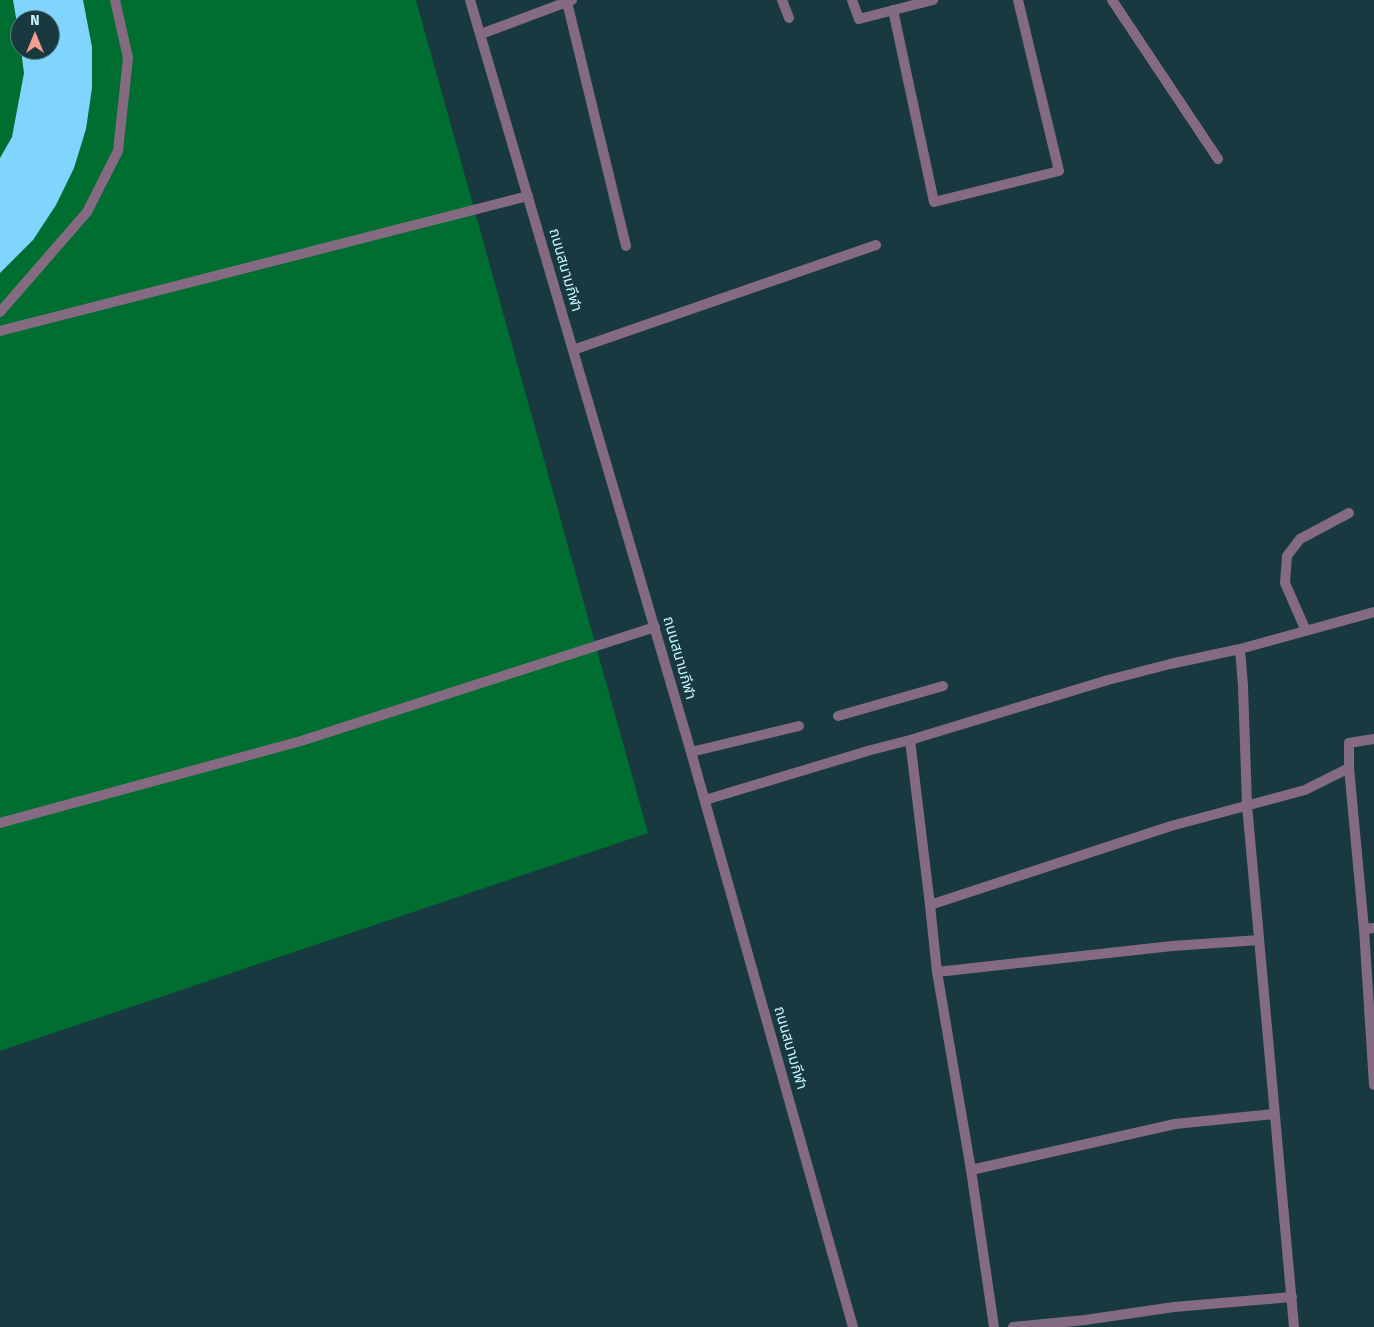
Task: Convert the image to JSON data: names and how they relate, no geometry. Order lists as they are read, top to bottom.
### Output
{
  "streets": {
    "street": ["ถนนสนามกีฬา"]
  },
  "north": "top"
}
